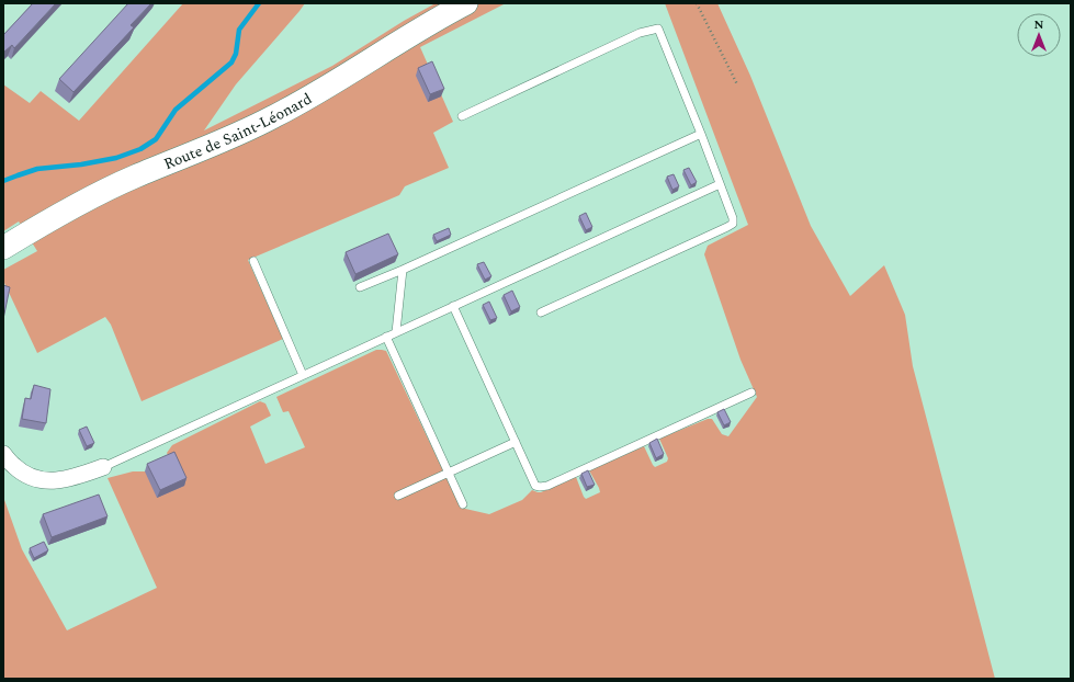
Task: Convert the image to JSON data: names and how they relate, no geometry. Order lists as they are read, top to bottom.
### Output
{
  "streets": {
    "street": ["Route de Saint-Léonard"]
  },
  "north": "top"
}
